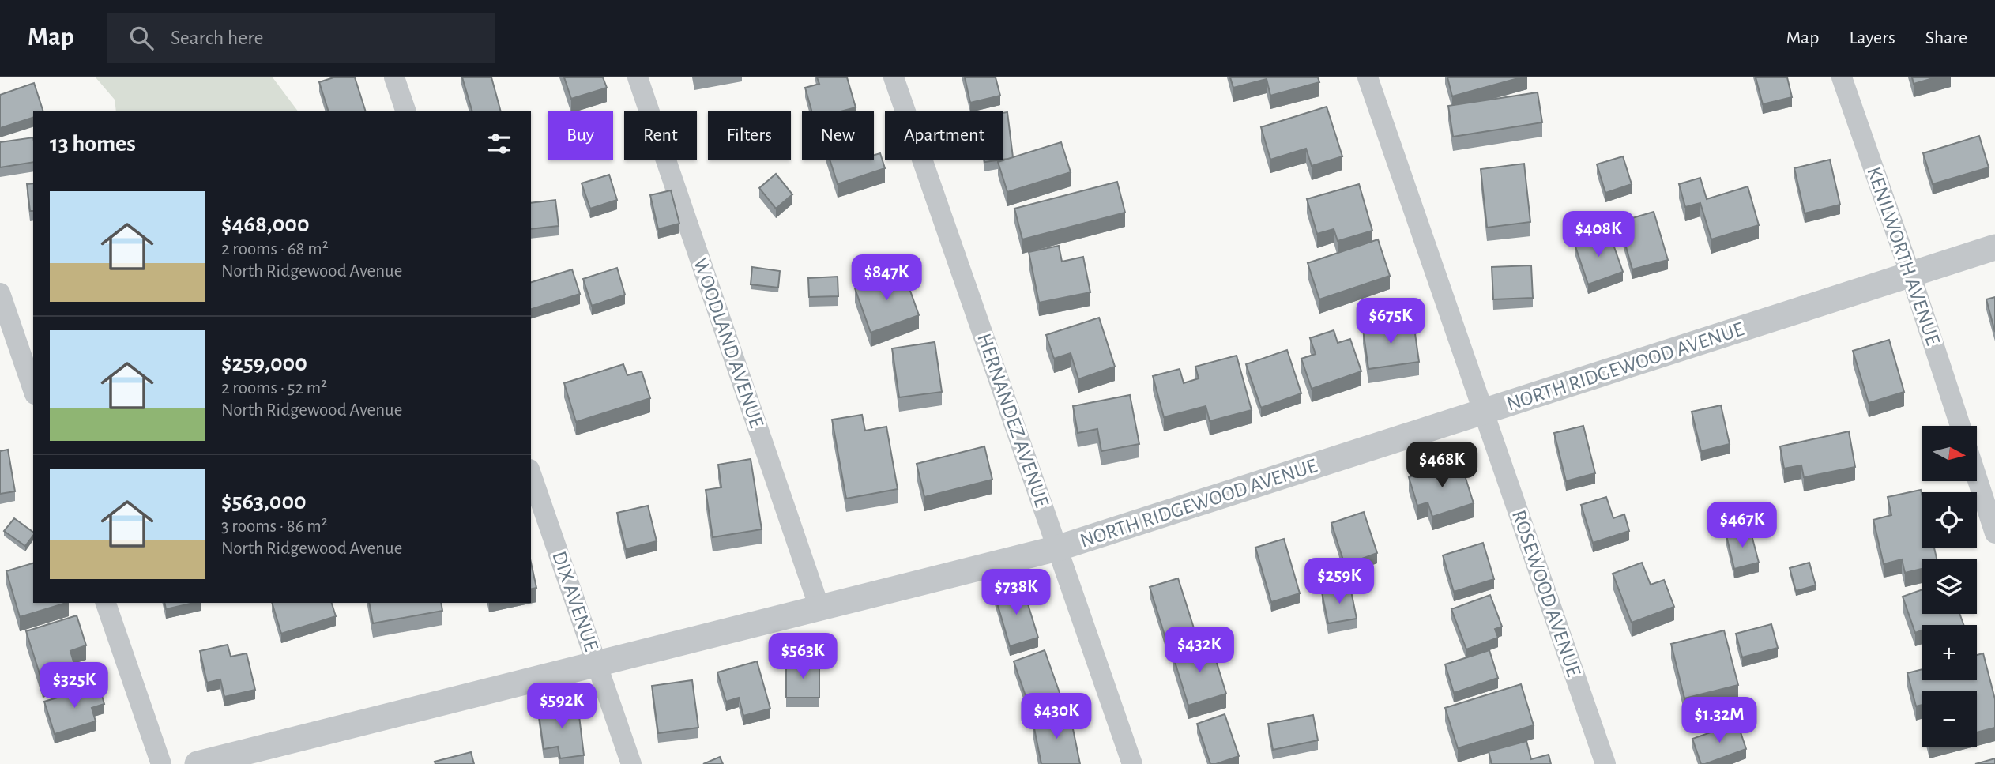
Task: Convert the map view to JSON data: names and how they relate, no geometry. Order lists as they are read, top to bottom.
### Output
{
  "streets": {
    "street": [
      "KENILWORTH AVENUE",
      "WOODLAND AVENUE",
      "NORTH RIDGEWOOD AVENUE",
      "HERNANDEZ AVENUE",
      "ROSEWOOD AVENUE",
      "DIX AVENUE"
    ]
  },
  "crossings": [
    ["KENILWORTH AVENUE", "NORTH RIDGEWOOD AVENUE"],
    ["WOODLAND AVENUE", "NORTH RIDGEWOOD AVENUE"],
    ["NORTH RIDGEWOOD AVENUE", "HERNANDEZ AVENUE"],
    ["NORTH RIDGEWOOD AVENUE", "ROSEWOOD AVENUE"],
    ["NORTH RIDGEWOOD AVENUE", "DIX AVENUE"]
  ],
  "north": "right",
  "page": {
    "header": "Map",
    "search": "Search here",
    "nav": ["Map", "Layers", "Share"],
    "chip": [
      "Buy",
      "Rent",
      "Filters",
      "New",
      "Apartment"
    ],
    "heading": "13 homes",
    "list": [
      {
        "name": "$468,000",
        "note": "2 rooms · 68 m² · North Ridgewood Avenue"
      },
      {
        "name": "$259,000",
        "note": "2 rooms · 52 m² · North Ridgewood Avenue"
      },
      {
        "name": "$563,000",
        "note": "3 rooms · 86 m² · North Ridgewood Avenue"
      }
    ],
    "price": [
      "$408K",
      "$847K",
      "$675K",
      "$468K",
      "$467K",
      "$259K",
      "$738K",
      "$432K",
      "$563K",
      "$325K",
      "$592K",
      "$430K",
      "$1.32M"
    ],
    "map_buttons": ["+", "−"]
  }
}
